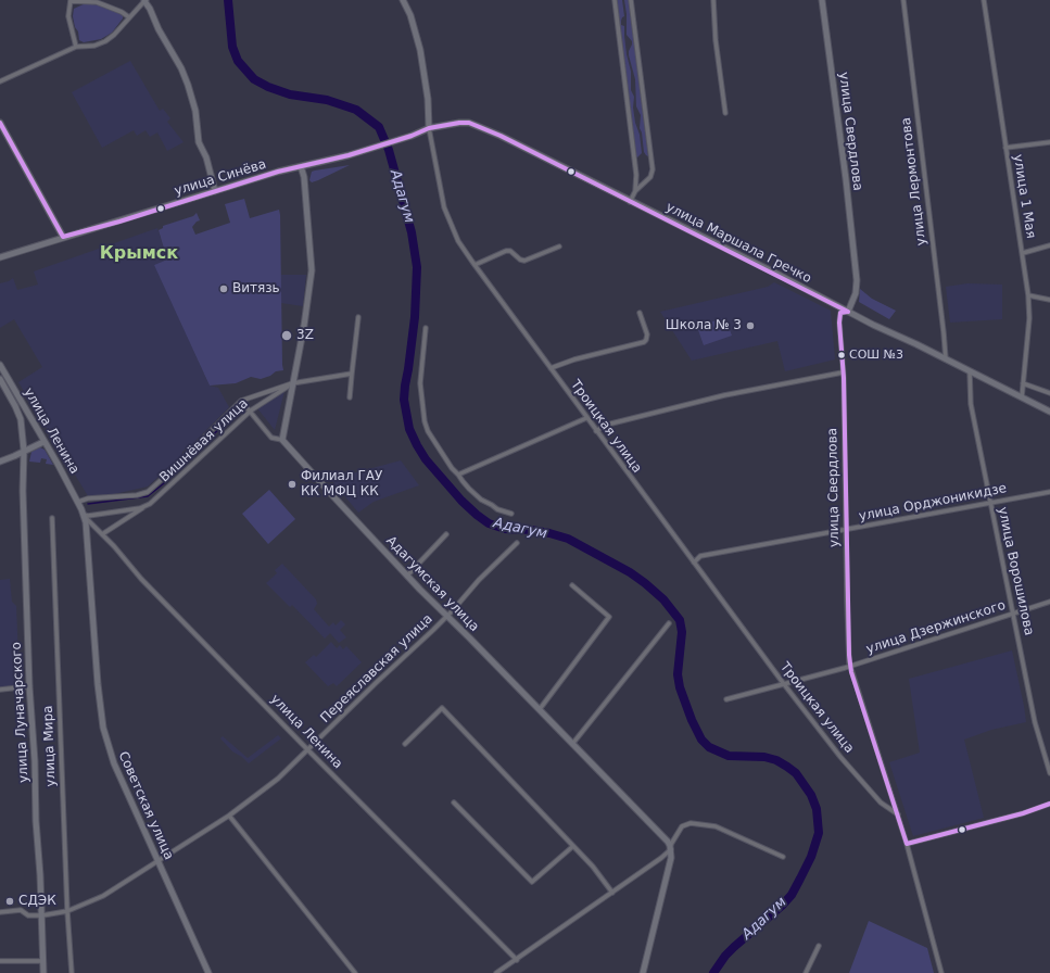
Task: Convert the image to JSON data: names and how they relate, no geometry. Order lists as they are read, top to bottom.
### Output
{
  "streets": {
    "main road": [
      "улица Свердлова",
      "улица Синёва",
      "улица Маршала Гречко",
      "Троицкая улица",
      "улица Ленина",
      "Адагумская улица",
      "улица Луначарского",
      "Советская улица"
    ],
    "street": [
      "улица Лермонтова",
      "улица 1 Мая",
      "Вишнёвая улица",
      "улица Орджоникидзе",
      "улица Ворошилова",
      "улица Дзержинского",
      "Переяславская улица",
      "улица Мира"
    ]
  },
  "crossings": [
    ["улица Свердлова", "улица Маршала Гречко"],
    ["улица Свердлова", "Троицкая улица"],
    ["улица Свердлова", "улица Орджоникидзе"],
    ["улица Свердлова", "улица Дзержинского"],
    ["улица Синёва", "улица Маршала Гречко"],
    ["улица Лермонтова", "улица Маршала Гречко"],
    ["улица 1 Мая", "улица Маршала Гречко"],
    ["улица Маршала Гречко", "Троицкая улица"],
    ["улица Маршала Гречко", "улица Ворошилова"],
    ["Троицкая улица", "улица Орджоникидзе"],
    ["Троицкая улица", "улица Дзержинского"],
    ["улица Ленина", "Вишнёвая улица"],
    ["улица Ленина", "Переяславская улица"],
    ["улица Ленина", "улица Луначарского"],
    ["улица Ленина", "Советская улица"],
    ["Вишнёвая улица", "Советская улица"],
    ["улица Орджоникидзе", "улица Ворошилова"],
    ["улица Ворошилова", "улица Дзержинского"],
    ["Адагумская улица", "Переяславская улица"],
    ["Переяславская улица", "улица Луначарского"],
    ["Переяславская улица", "улица Мира"],
    ["Переяславская улица", "Советская улица"]
  ],
  "districts": ["Крымск"],
  "water": ["Адагум"],
  "places": [
    "Витязь",
    "Школа № 3",
    "3Z",
    "СОШ №3",
    "Филиал ГАУ КК МФЦ КК",
    "СДЭК"
  ]
}
